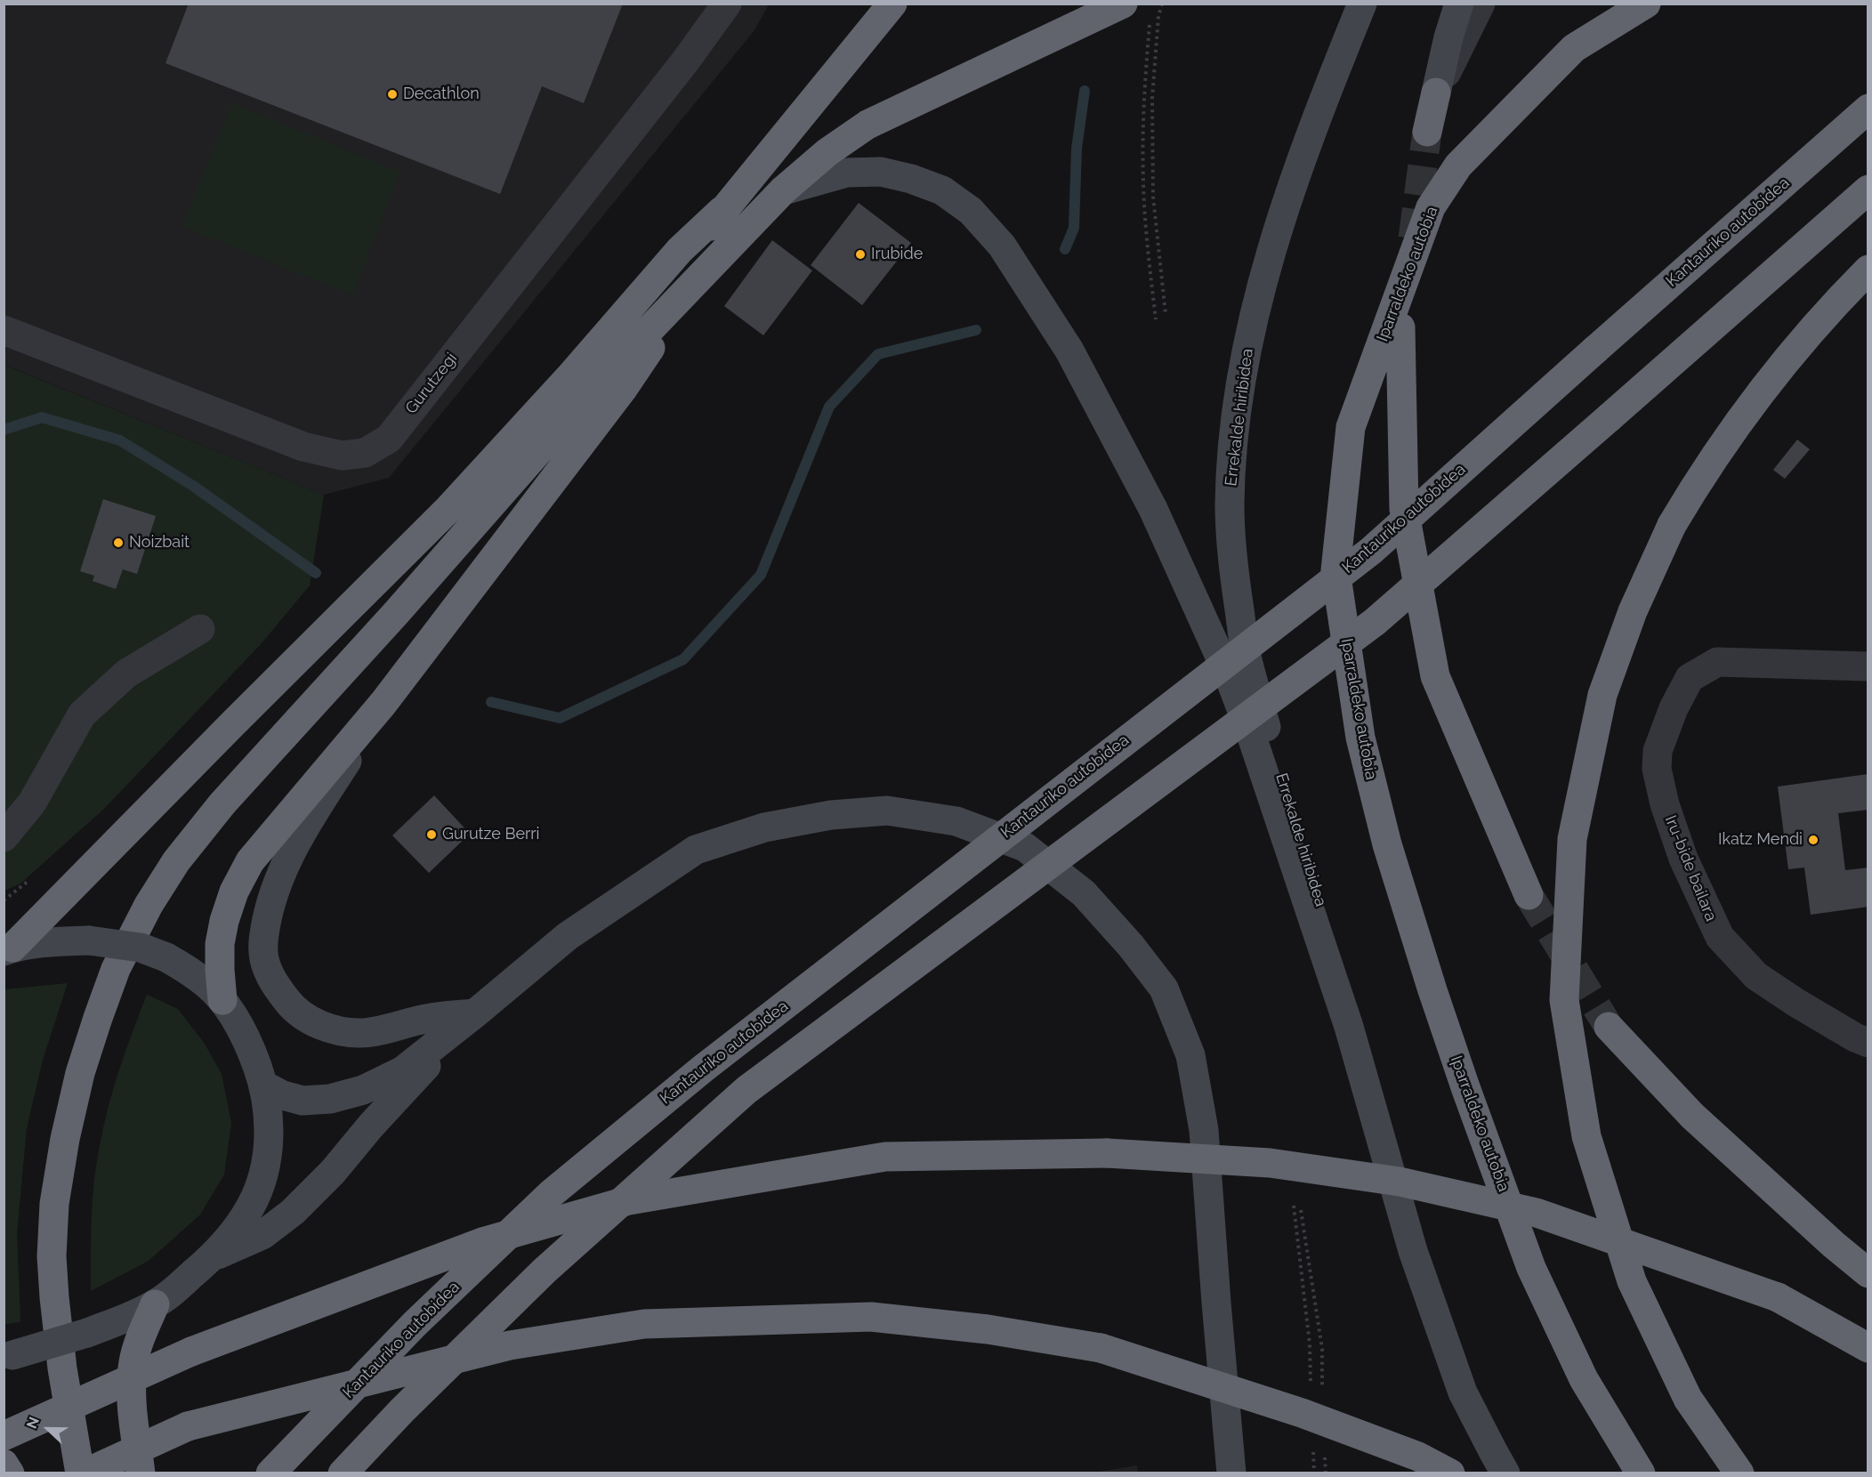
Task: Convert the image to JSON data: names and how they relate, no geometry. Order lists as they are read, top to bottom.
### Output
{
  "streets": {
    "highway": ["Kantauriko autobidea", "Iparraldeko autobia"],
    "street": ["Gurutzegi", "Errekalde hiribidea", "Iru-bide bailara"]
  },
  "places": [
    "Decathlon",
    "Irubide",
    "Noizbait",
    "Gurutze Berri",
    "Ikatz Mendi"
  ],
  "north": "left"
}
